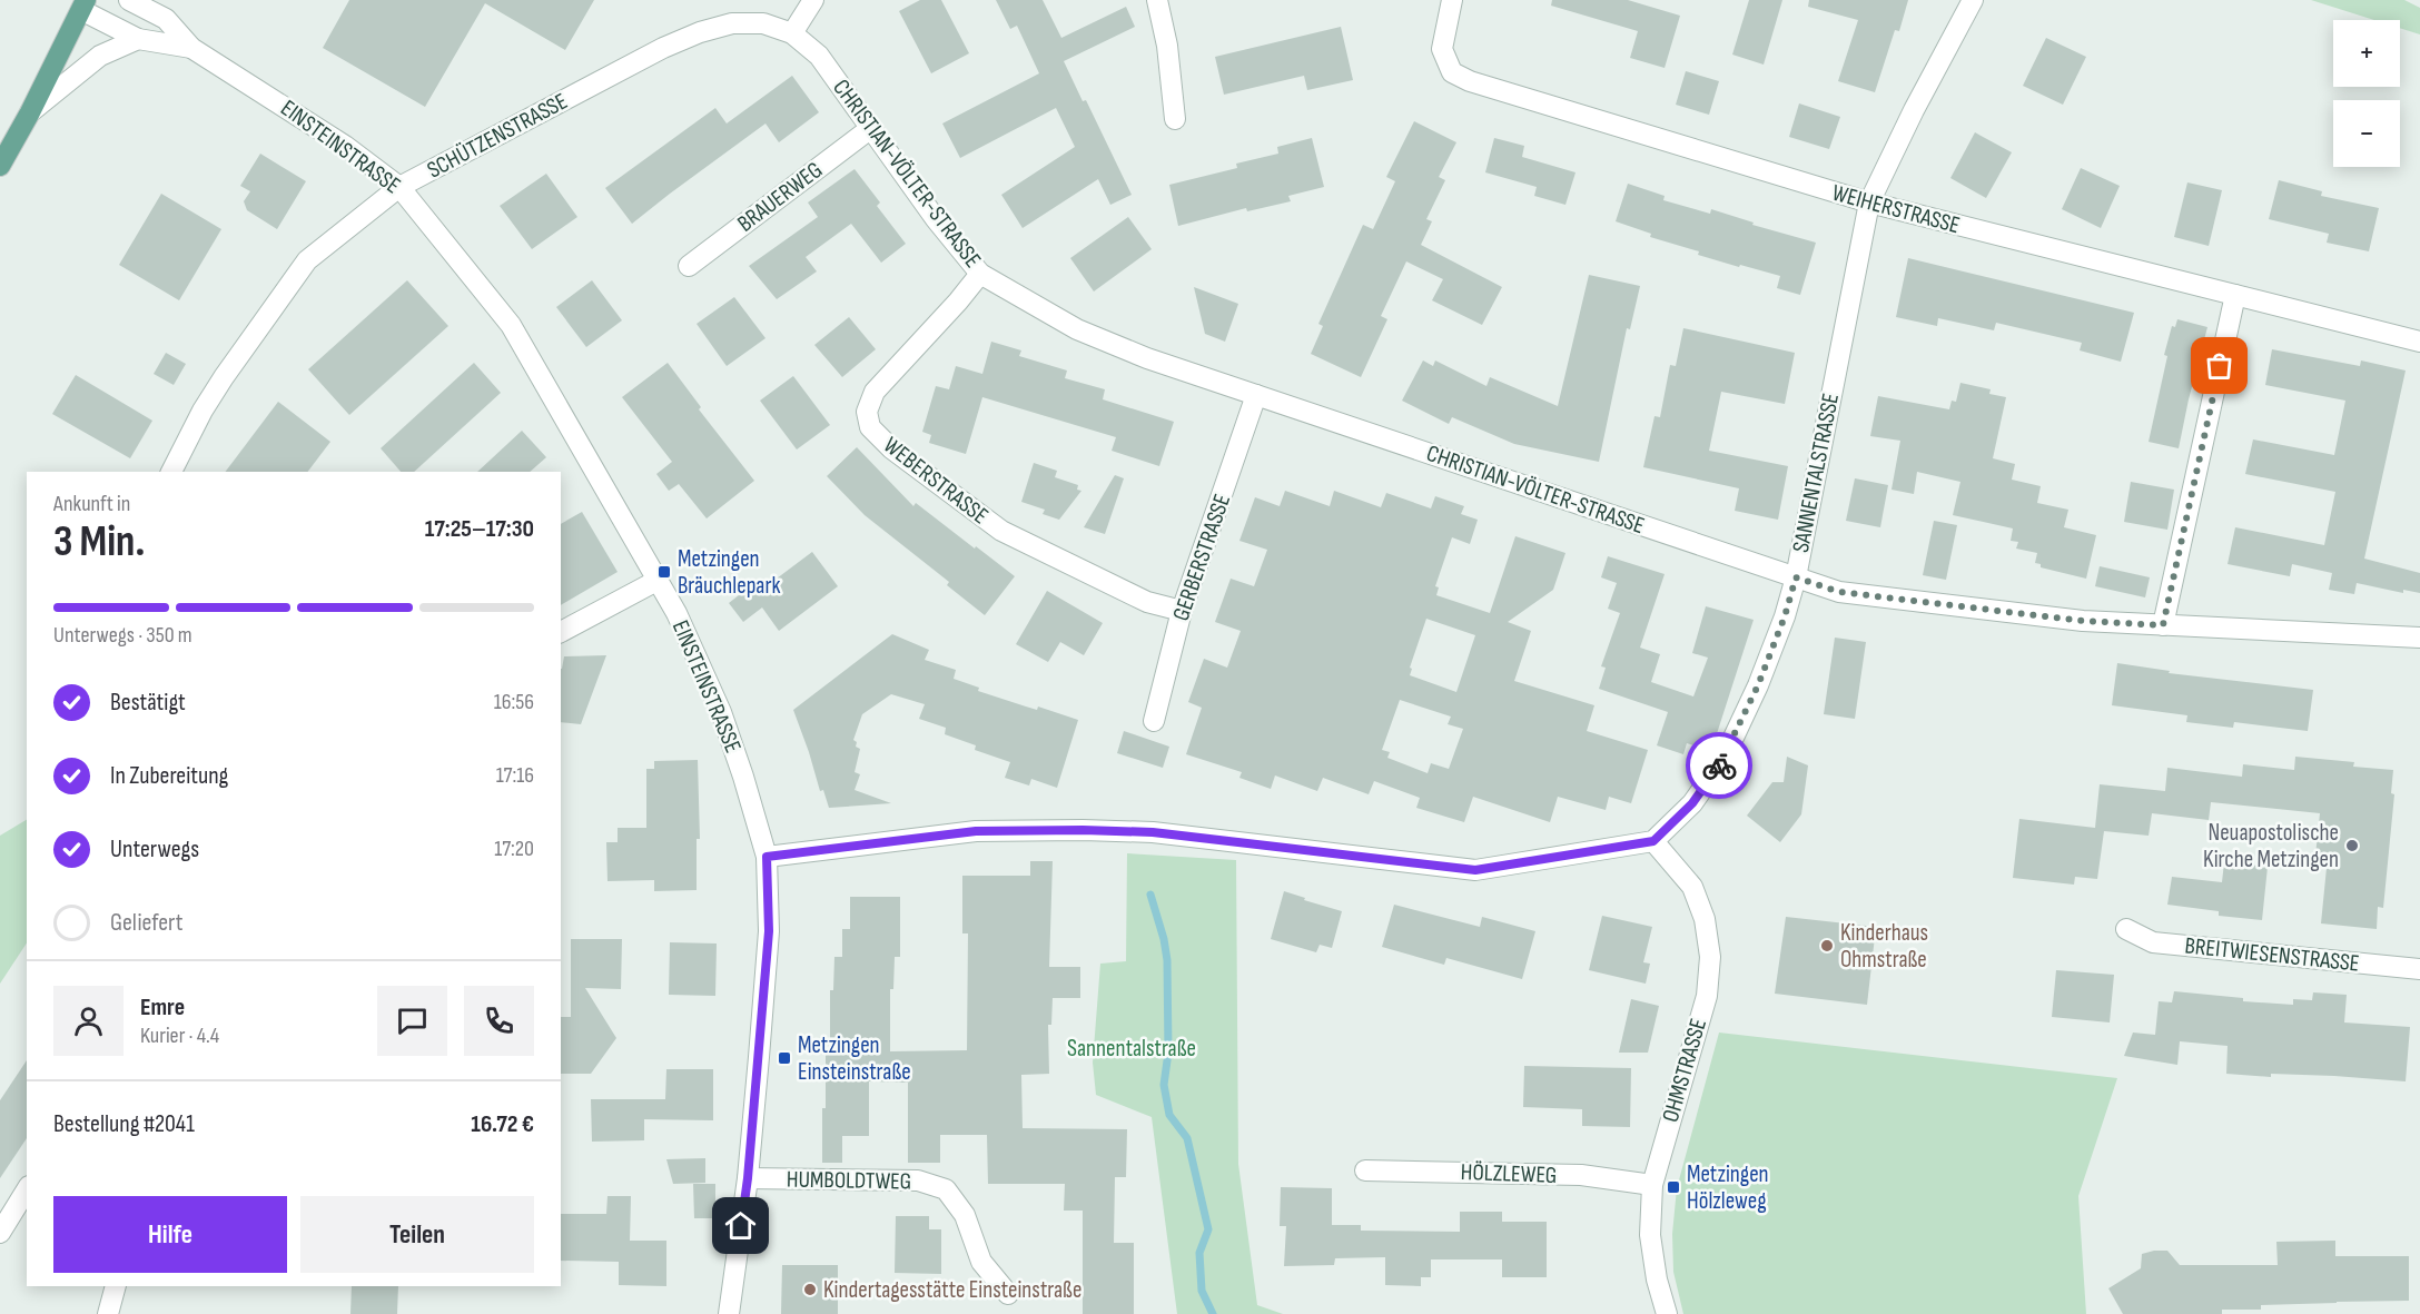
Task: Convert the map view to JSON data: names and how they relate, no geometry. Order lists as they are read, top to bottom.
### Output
{
  "streets": {
    "street": [
      "SCHÜTZENSTRASSE",
      "EINSTEINSTRASSE",
      "CHRISTIAN-VÖLTER-STRASSE",
      "BRAUERWEG",
      "WEIHERSTRASSE",
      "SANNENTALSTRASSE",
      "WEBERSTRASSE",
      "GERBERSTRASSE",
      "BREITWIESENSTRASSE",
      "OHMSTRASSE",
      "HÖLZLEWEG",
      "HUMBOLDTWEG"
    ]
  },
  "crossings": [
    ["SCHÜTZENSTRASSE", "EINSTEINSTRASSE"],
    ["SCHÜTZENSTRASSE", "CHRISTIAN-VÖLTER-STRASSE"],
    ["EINSTEINSTRASSE", "HUMBOLDTWEG"],
    ["CHRISTIAN-VÖLTER-STRASSE", "BRAUERWEG"],
    ["CHRISTIAN-VÖLTER-STRASSE", "SANNENTALSTRASSE"],
    ["CHRISTIAN-VÖLTER-STRASSE", "WEBERSTRASSE"],
    ["CHRISTIAN-VÖLTER-STRASSE", "GERBERSTRASSE"],
    ["WEIHERSTRASSE", "SANNENTALSTRASSE"],
    ["SANNENTALSTRASSE", "OHMSTRASSE"],
    ["WEBERSTRASSE", "GERBERSTRASSE"],
    ["OHMSTRASSE", "HÖLZLEWEG"]
  ],
  "parks": ["Sannentalstraße"],
  "places": {
    "transit": ["Metzingen Bräuchlepark", "Metzingen Einsteinstraße", "Metzingen Hölzleweg"],
    "other": ["Neuapostolische Kirche Metzingen", "Kinderhaus Ohmstraße", "Kindertagesstätte Einsteinstraße"]
  },
  "page": {
    "map_buttons": ["+", "−"],
    "heading": ["3 Min.", "Ankunft in", "17:25–17:30"],
    "panel": [
      "Emre",
      "Kurier · 4.4",
      "Bestellung #2041",
      "16.72 €"
    ],
    "bar": "Unterwegs · 350 m",
    "list": [
      ["Bestätigt", "16:56"],
      ["In Zubereitung", "17:16"],
      ["Unterwegs", "17:20"],
      "Geliefert"
    ],
    "buttons": ["Hilfe", "Teilen"]
  }
}
